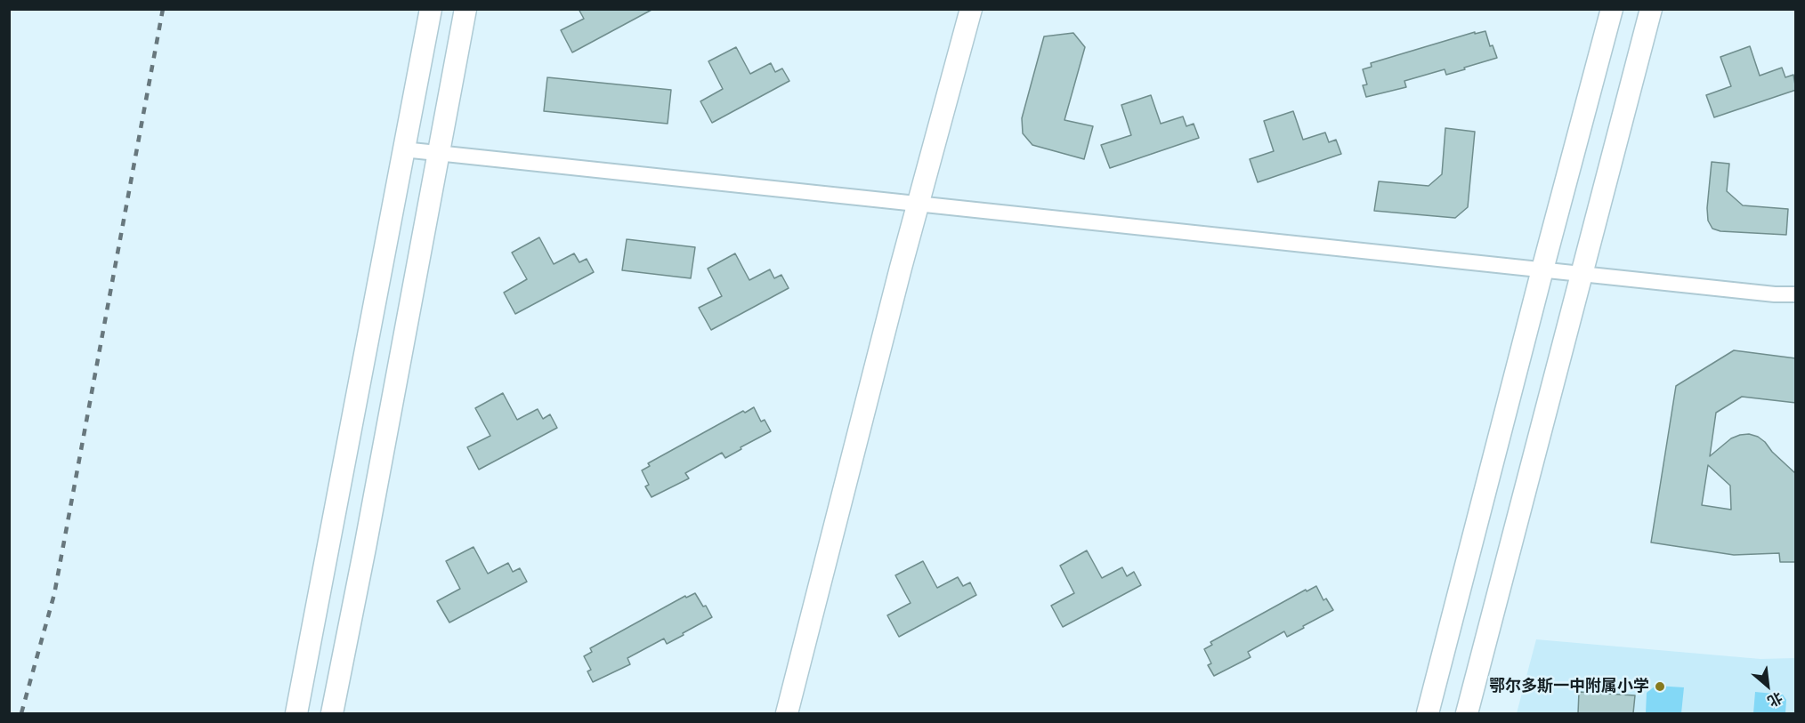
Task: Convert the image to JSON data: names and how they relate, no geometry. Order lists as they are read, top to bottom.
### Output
{
  "places": ["鄂尔多斯一中附属小学"],
  "north": "bottom right"
}
